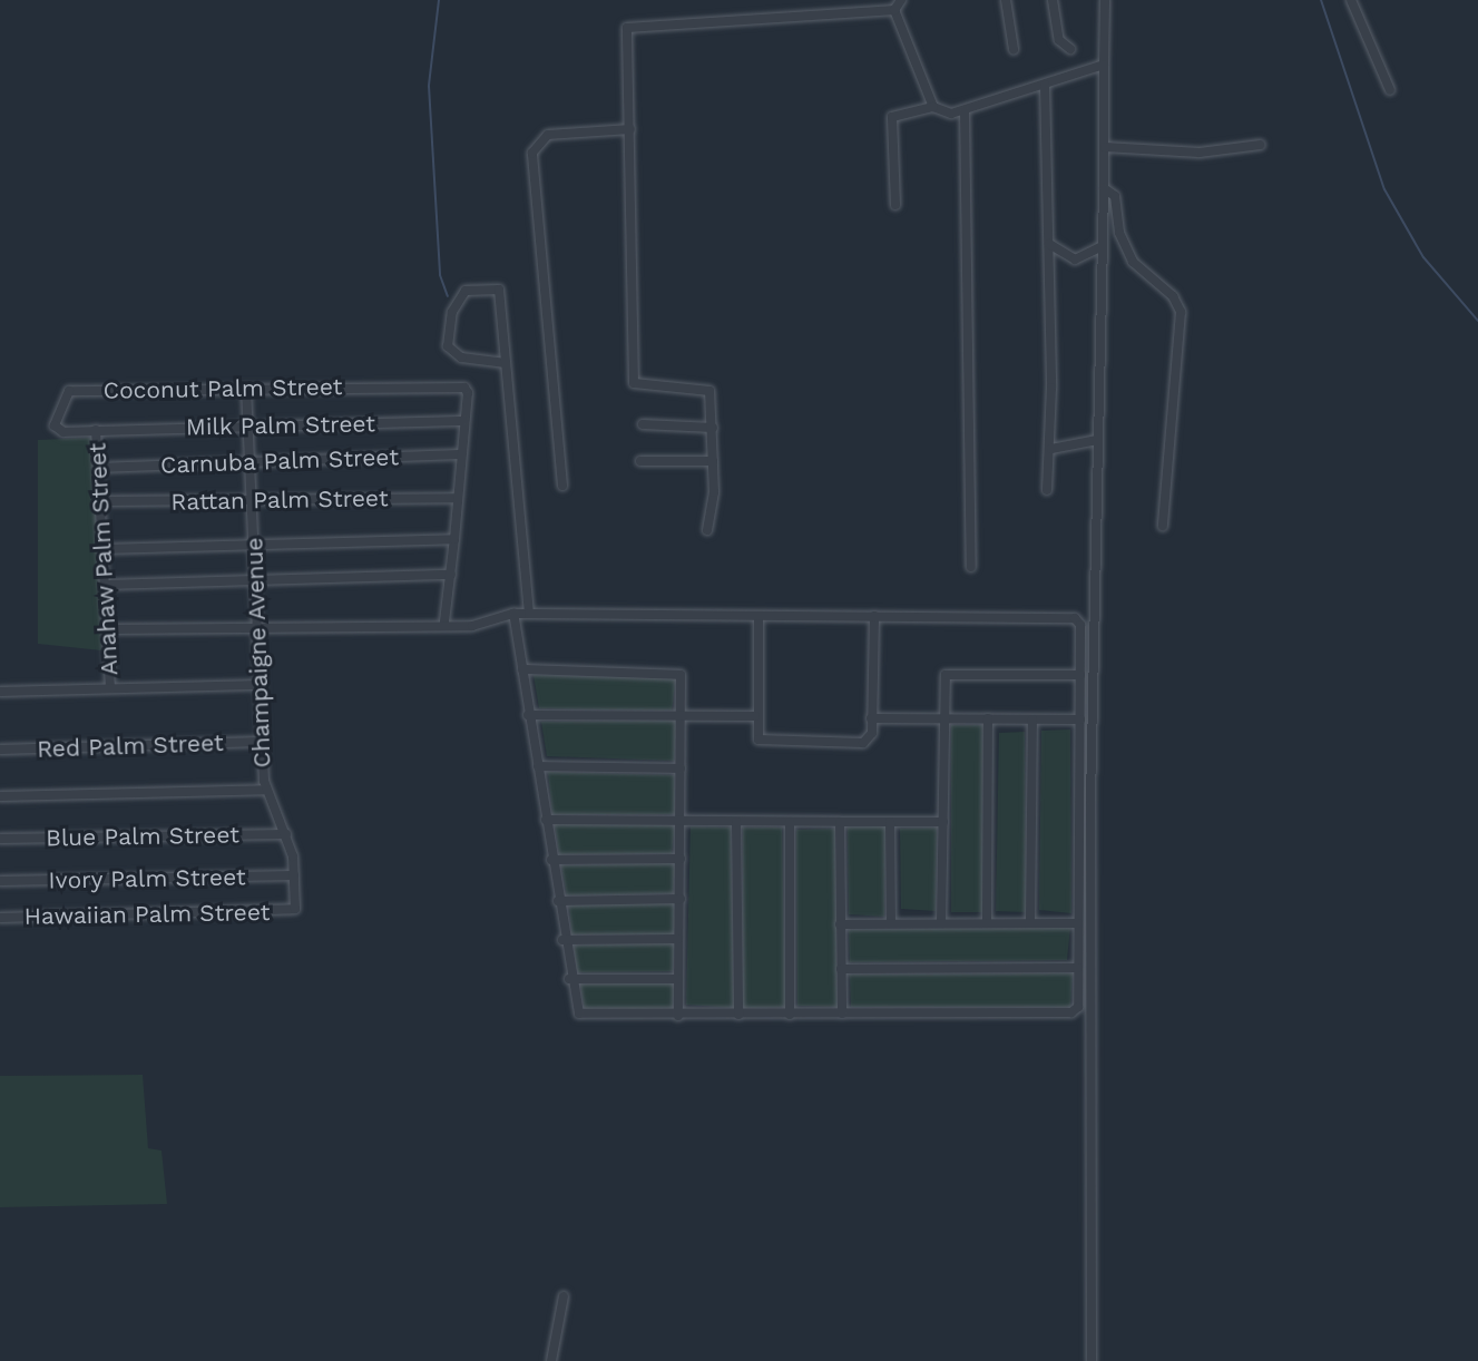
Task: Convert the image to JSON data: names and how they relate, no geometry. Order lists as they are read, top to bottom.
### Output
{
  "streets": {
    "street": [
      "Coconut Palm Street",
      "Milk Palm Street",
      "Carnuba Palm Street",
      "Rattan Palm Street",
      "Anahaw Palm Street",
      "Champaigne Avenue",
      "Red Palm Street",
      "Blue Palm Street",
      "Ivory Palm Street",
      "Hawaiian Palm Street"
    ]
  },
  "crossings": [
    ["Coconut Palm Street", "Milk Palm Street"],
    ["Coconut Palm Street", "Anahaw Palm Street"],
    ["Coconut Palm Street", "Champaigne Avenue"],
    ["Milk Palm Street", "Anahaw Palm Street"],
    ["Milk Palm Street", "Champaigne Avenue"],
    ["Carnuba Palm Street", "Anahaw Palm Street"],
    ["Carnuba Palm Street", "Champaigne Avenue"],
    ["Rattan Palm Street", "Anahaw Palm Street"],
    ["Rattan Palm Street", "Champaigne Avenue"],
    ["Champaigne Avenue", "Red Palm Street"],
    ["Champaigne Avenue", "Blue Palm Street"],
    ["Champaigne Avenue", "Ivory Palm Street"],
    ["Champaigne Avenue", "Hawaiian Palm Street"]
  ]
}
